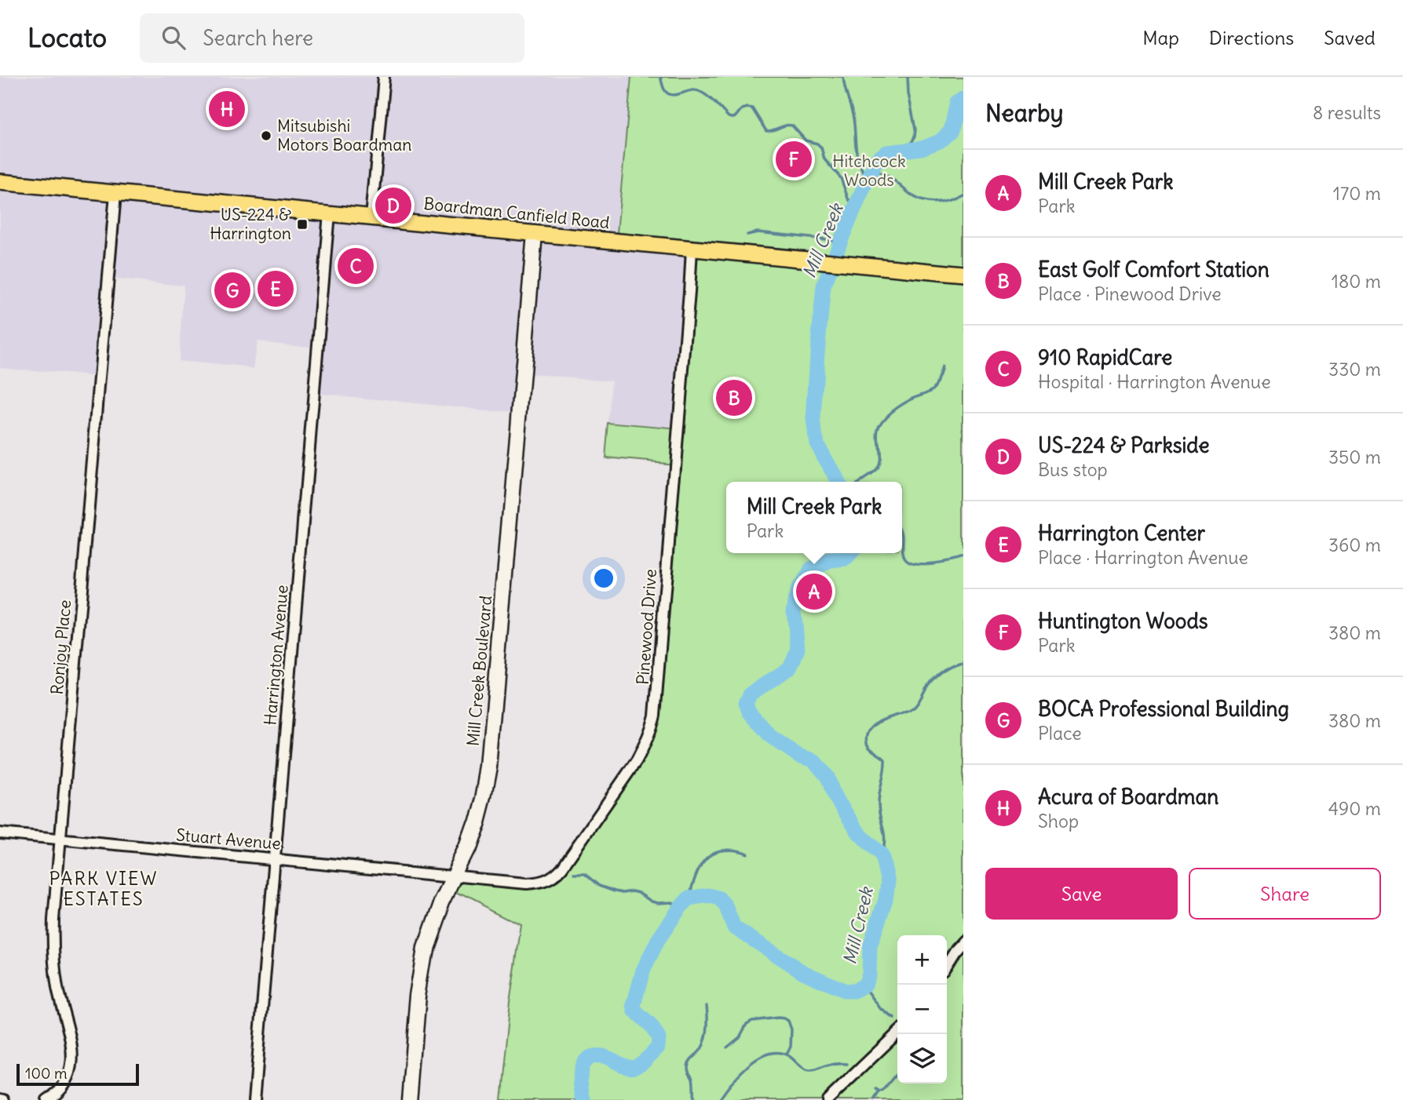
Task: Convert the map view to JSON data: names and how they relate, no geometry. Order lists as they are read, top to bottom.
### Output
{
  "streets": {
    "main road": ["Boardman Canfield Road"],
    "street": [
      "Pinewood Drive",
      "Ronjoy Place",
      "Harrington Avenue",
      "Mill Creek Boulevard",
      "Stuart Avenue"
    ]
  },
  "crossings": [
    ["Boardman Canfield Road", "Pinewood Drive"],
    ["Boardman Canfield Road", "Ronjoy Place"],
    ["Boardman Canfield Road", "Harrington Avenue"],
    ["Boardman Canfield Road", "Mill Creek Boulevard"],
    ["Pinewood Drive", "Mill Creek Boulevard"],
    ["Pinewood Drive", "Stuart Avenue"],
    ["Ronjoy Place", "Stuart Avenue"],
    ["Harrington Avenue", "Stuart Avenue"],
    ["Mill Creek Boulevard", "Stuart Avenue"]
  ],
  "districts": ["PARK VIEW ESTATES"],
  "water": ["Mill Creek"],
  "parks": ["Hitchcock Woods"],
  "places": {
    "other": ["Mitsubishi Motors Boardman"],
    "transit": ["US-224 & Harrington"]
  },
  "scale_bar": "100 m",
  "page": {
    "header": "Locato",
    "search": "Search here",
    "nav": ["Map", "Directions", "Saved"],
    "heading": ["Nearby", "8 results"],
    "pins": [
      "H",
      "F",
      "D",
      "C",
      "E",
      "G",
      "B",
      "A"
    ],
    "list": [
      {
        "mark": "A",
        "name": "Mill Creek Park",
        "note": "Park",
        "value": "170 m"
      },
      {
        "mark": "B",
        "name": "East Golf Comfort Station",
        "note": "Place · Pinewood Drive",
        "value": "180 m"
      },
      {
        "mark": "C",
        "name": "910 RapidCare",
        "note": "Hospital · Harrington Avenue",
        "value": "330 m"
      },
      {
        "mark": "D",
        "name": "US-224 & Parkside",
        "note": "Bus stop",
        "value": "350 m"
      },
      {
        "mark": "E",
        "name": "Harrington Center",
        "note": "Place · Harrington Avenue",
        "value": "360 m"
      },
      {
        "mark": "F",
        "name": "Huntington Woods",
        "note": "Park",
        "value": "380 m"
      },
      {
        "mark": "G",
        "name": "BOCA Professional Building",
        "note": "Place",
        "value": "380 m"
      },
      {
        "mark": "H",
        "name": "Acura of Boardman",
        "note": "Shop",
        "value": "490 m"
      }
    ],
    "popup": ["Mill Creek Park", "Park"],
    "buttons": ["Save", "Share"],
    "map_buttons": ["+", "−"],
    "scale": "100 m"
  }
}
